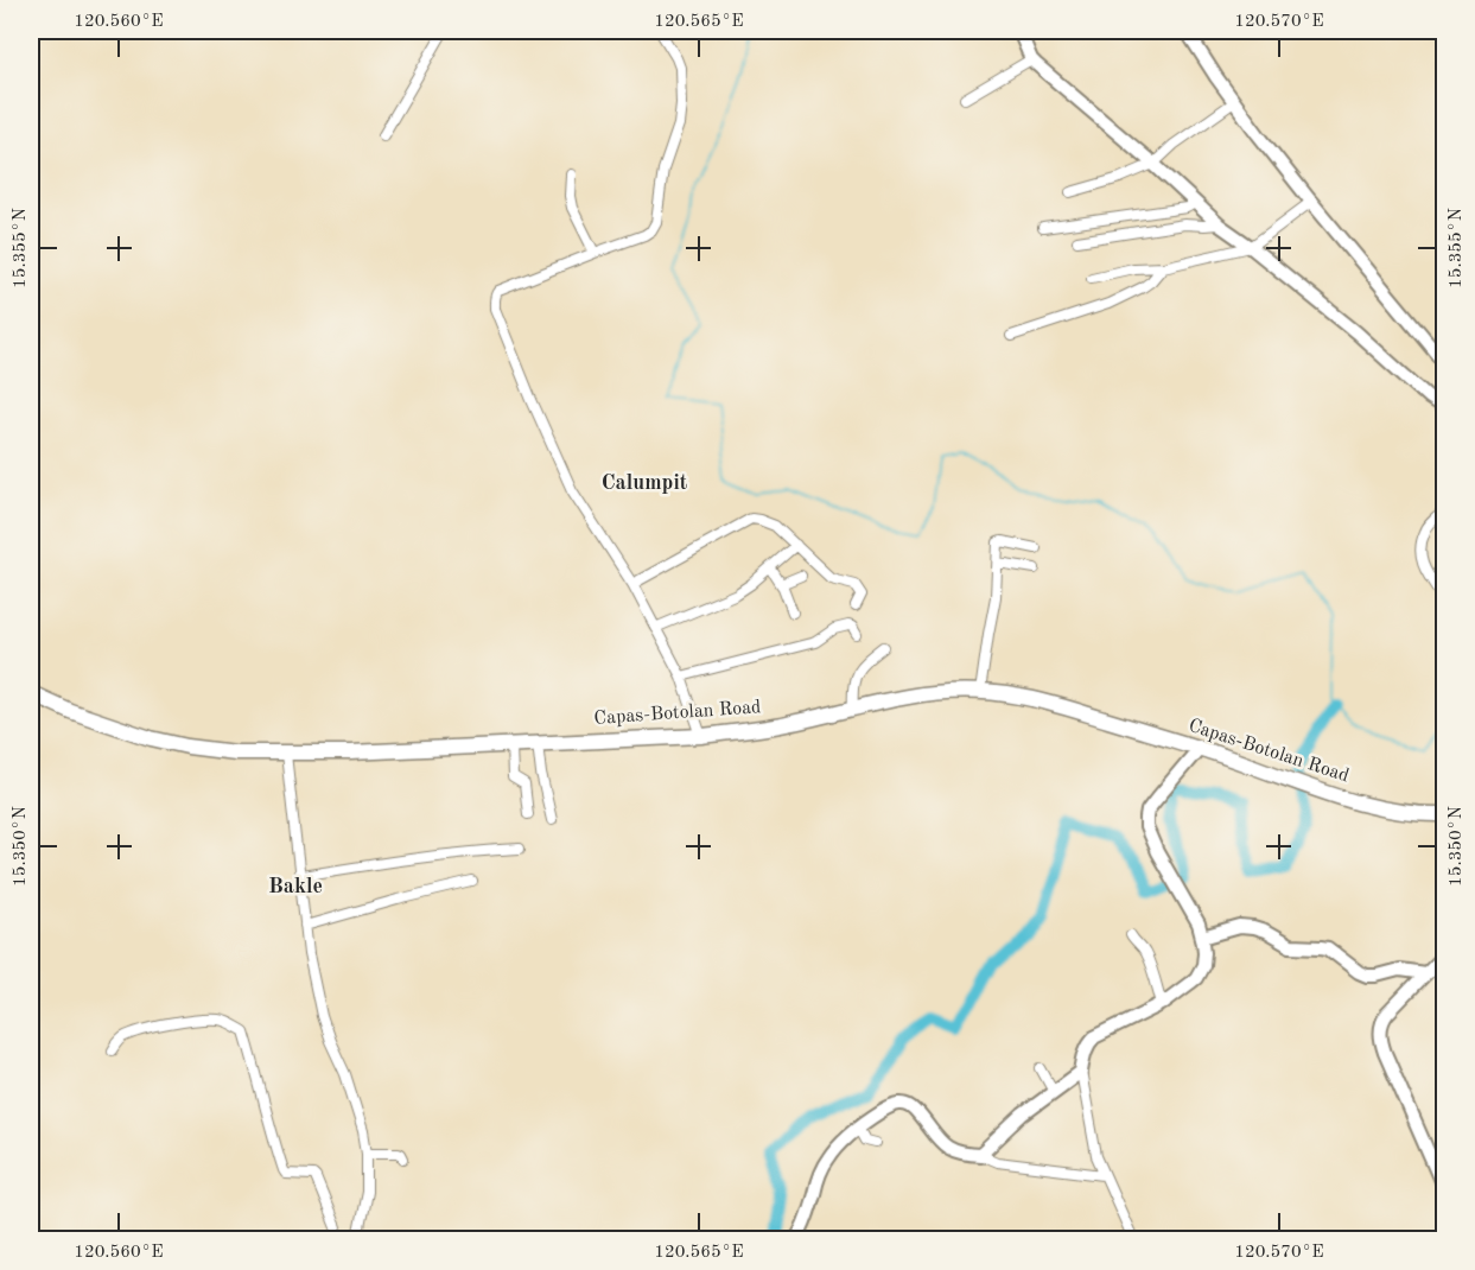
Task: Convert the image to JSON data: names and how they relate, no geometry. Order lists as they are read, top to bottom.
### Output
{
  "streets": {
    "main road": ["Capas-Botolan Road"]
  },
  "districts": ["Calumpit", "Bakle"],
  "coordinates": [
    "120.560°E",
    "120.565°E",
    "120.570°E",
    "15.355°N",
    "15.350°N"
  ]
}
